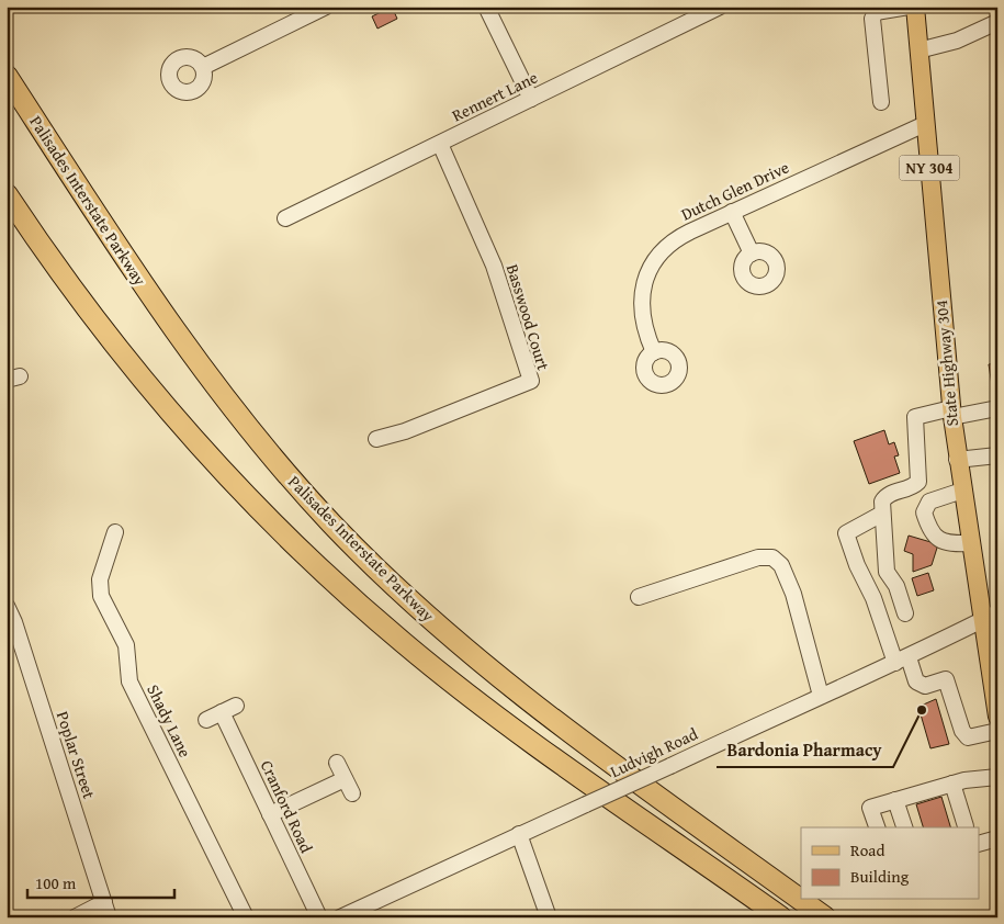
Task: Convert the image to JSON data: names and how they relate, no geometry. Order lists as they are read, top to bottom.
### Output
{
  "streets": {
    "highway": ["Palisades Interstate Parkway"],
    "main road": ["NY 304", "State Highway 304"],
    "street": [
      "Rennert Lane",
      "Dutch Glen Drive",
      "Basswood Court",
      "Shady Lane",
      "Ludvigh Road",
      "Poplar Street",
      "Cranford Road"
    ]
  },
  "crossings": [
    ["Rennert Lane", "Basswood Court"],
    ["Dutch Glen Drive", "State Highway 304"],
    ["State Highway 304", "Ludvigh Road"]
  ],
  "places": ["Bardonia Pharmacy"],
  "legend": ["Road", "Building"],
  "scale_bar": "100 m"
}
